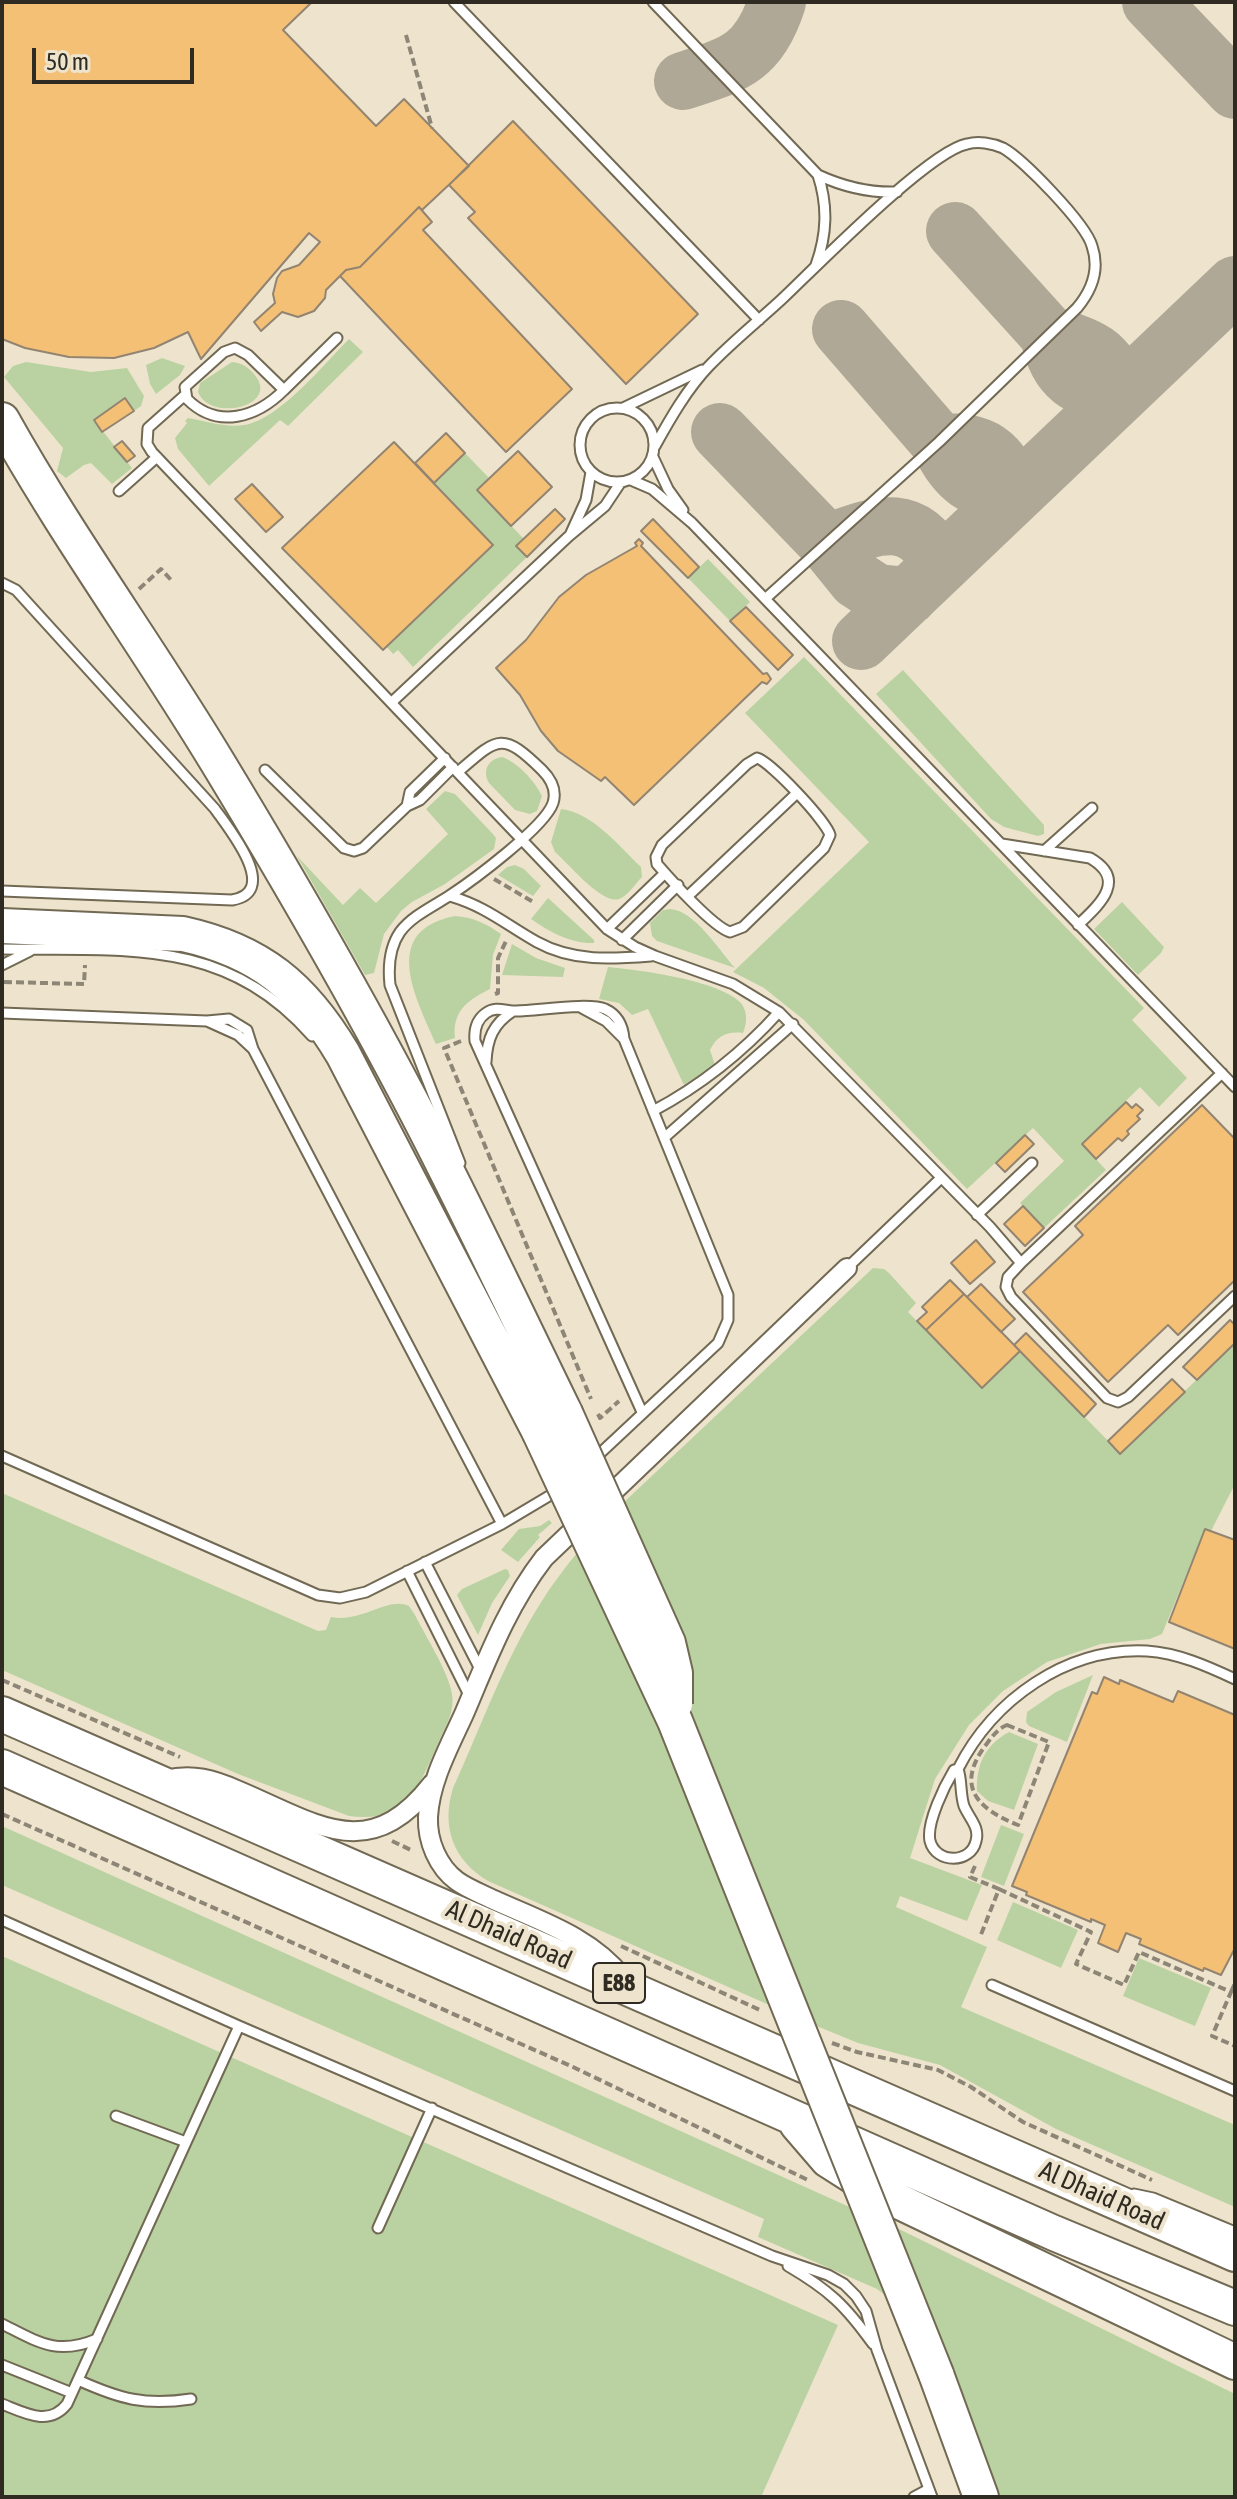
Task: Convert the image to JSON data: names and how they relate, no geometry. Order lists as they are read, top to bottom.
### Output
{
  "streets": {
    "highway": ["Al Dhaid Road", "E88"]
  },
  "scale_bar": "50 m"
}
